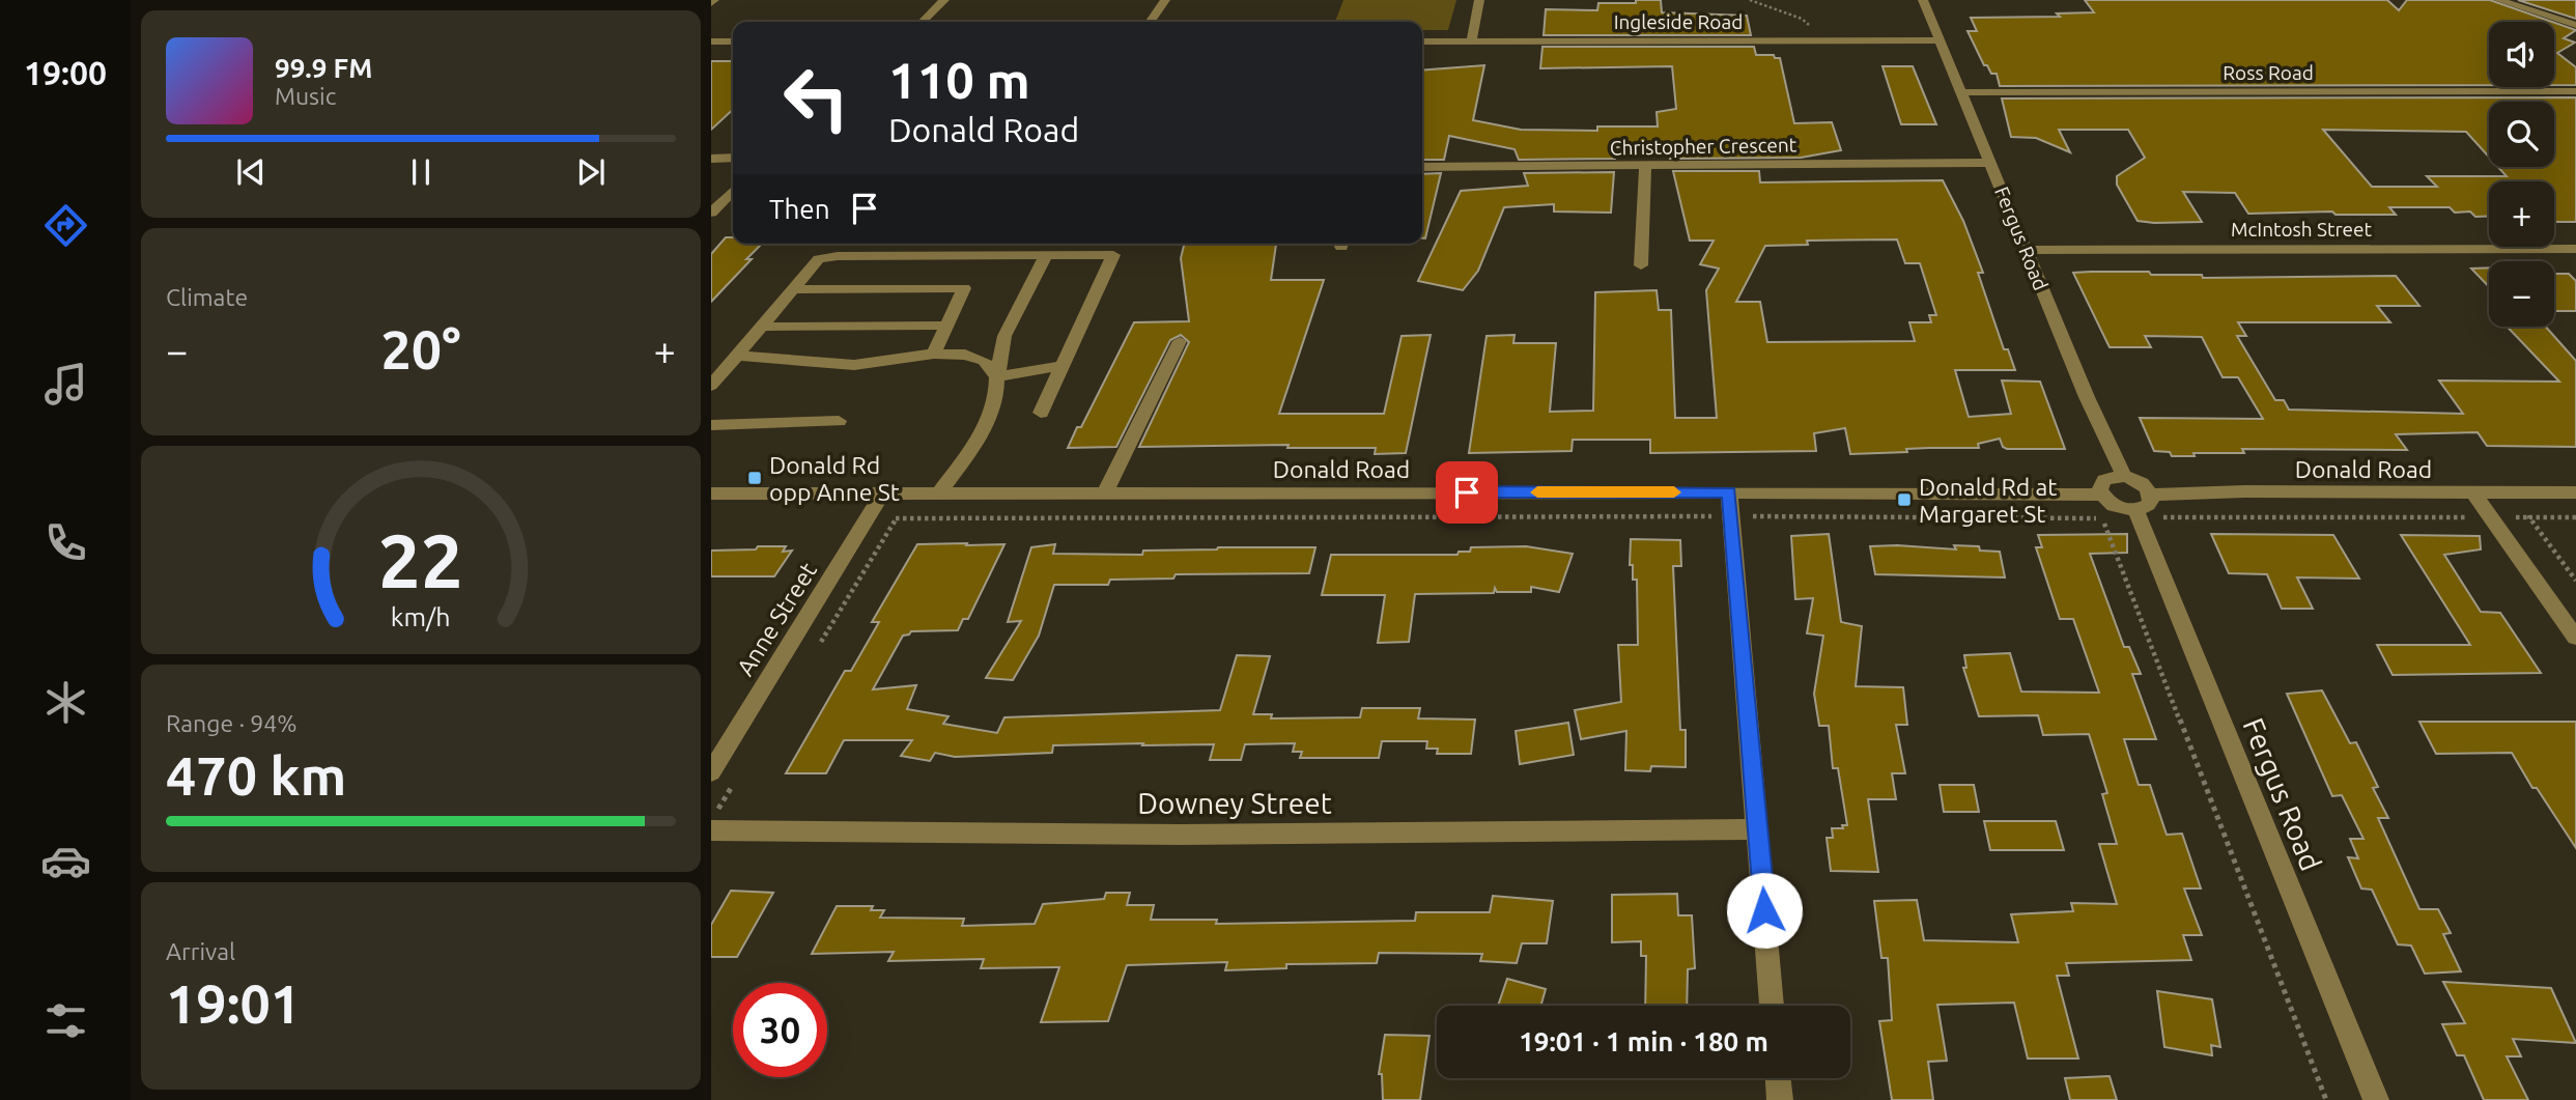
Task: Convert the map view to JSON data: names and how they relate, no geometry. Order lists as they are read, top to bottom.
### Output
{
  "streets": {
    "street": [
      "Ingleside Road",
      "Ross Road",
      "Christopher Crescent",
      "McIntosh Street",
      "Fergus Road",
      "Donald Road",
      "Anne Street",
      "Downey Street"
    ]
  },
  "crossings": [
    ["Ingleside Road", "Fergus Road"],
    ["Ross Road", "Fergus Road"],
    ["Christopher Crescent", "Fergus Road"],
    ["McIntosh Street", "Fergus Road"],
    ["Fergus Road", "Donald Road"],
    ["Donald Road", "Anne Street"]
  ],
  "places": {
    "transit": ["Donald Rd opp Anne St", "Donald Rd at Margaret St"]
  },
  "page": {
    "tabs": "19:00",
    "map_buttons": ["+", "−"],
    "turn": ["110 m", "Donald Road"],
    "song": ["99.9 FM", "Music"],
    "then": "Then",
    "tile": [
      "Climate",
      ["Range · 94%", "470 km"],
      ["Arrival", "19:01"]
    ],
    "heat": ["−", "20°", "+"],
    "limit": "30",
    "trip": "19:01 · 1 min · 180 m",
    "gauge": ["22", "km/h"]
  }
}
